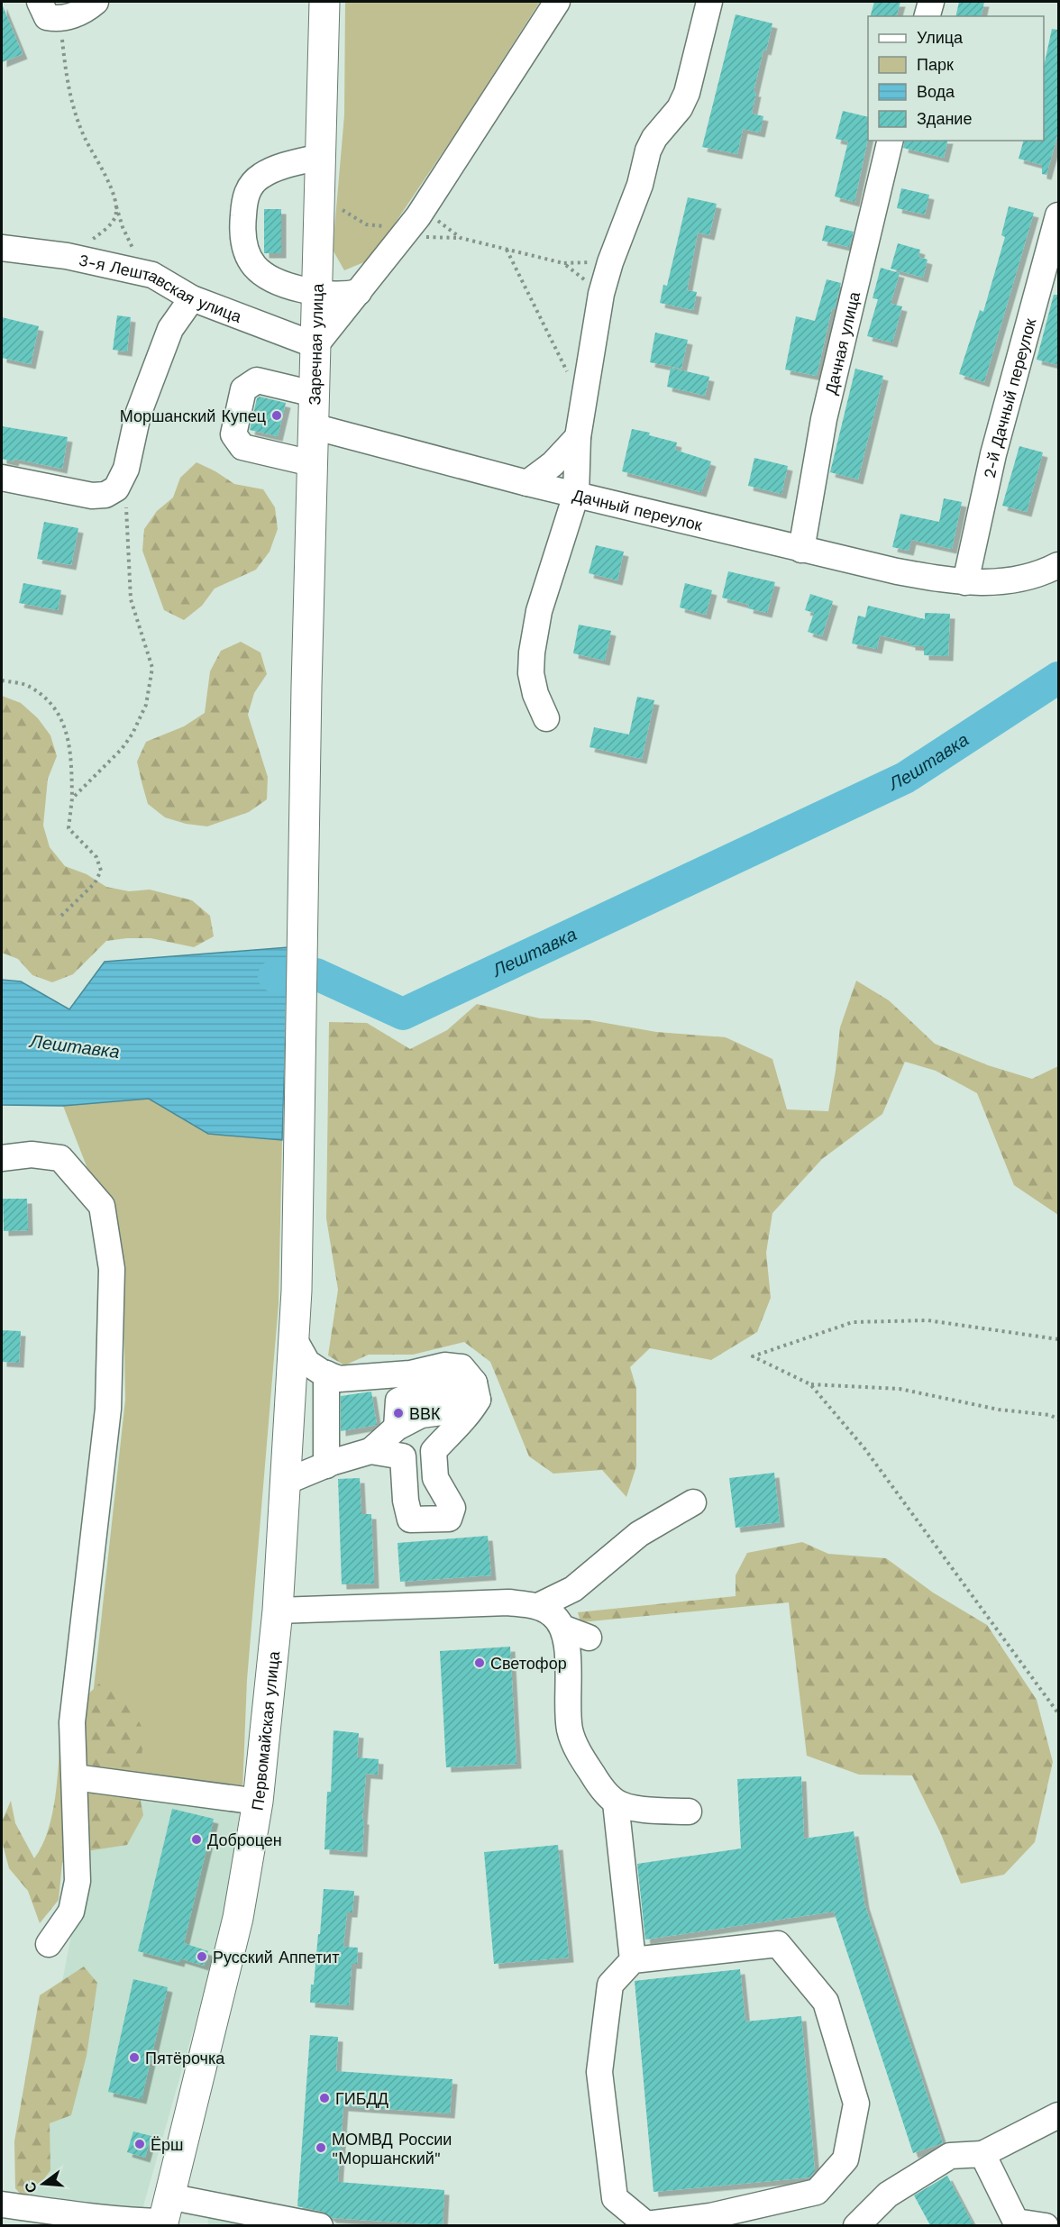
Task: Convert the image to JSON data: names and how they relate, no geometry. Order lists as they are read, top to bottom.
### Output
{
  "streets": {
    "main road": ["Заречная улица", "Первомайская улица"],
    "street": [
      "3-я Лештавская улица",
      "Дачная улица",
      "2-й Дачный переулок",
      "Дачный переулок"
    ]
  },
  "crossings": [
    ["3-я Лештавская улица", "Заречная улица"],
    ["Дачная улица", "Дачный переулок"],
    ["Заречная улица", "Дачный переулок"],
    ["Заречная улица", "Первомайская улица"],
    ["2-й Дачный переулок", "Дачный переулок"]
  ],
  "water": ["Лештавка"],
  "places": [
    "Моршанский Купец",
    "ВВК",
    "Светофор",
    "Доброцен",
    "Русский Аппетит",
    "Пятёрочка",
    "ГИБДД",
    "Ёрш",
    "МОМВД России \"Моршанский\""
  ],
  "legend": [
    "Улица",
    "Парк",
    "Вода",
    "Здание"
  ],
  "north": "left"
}
